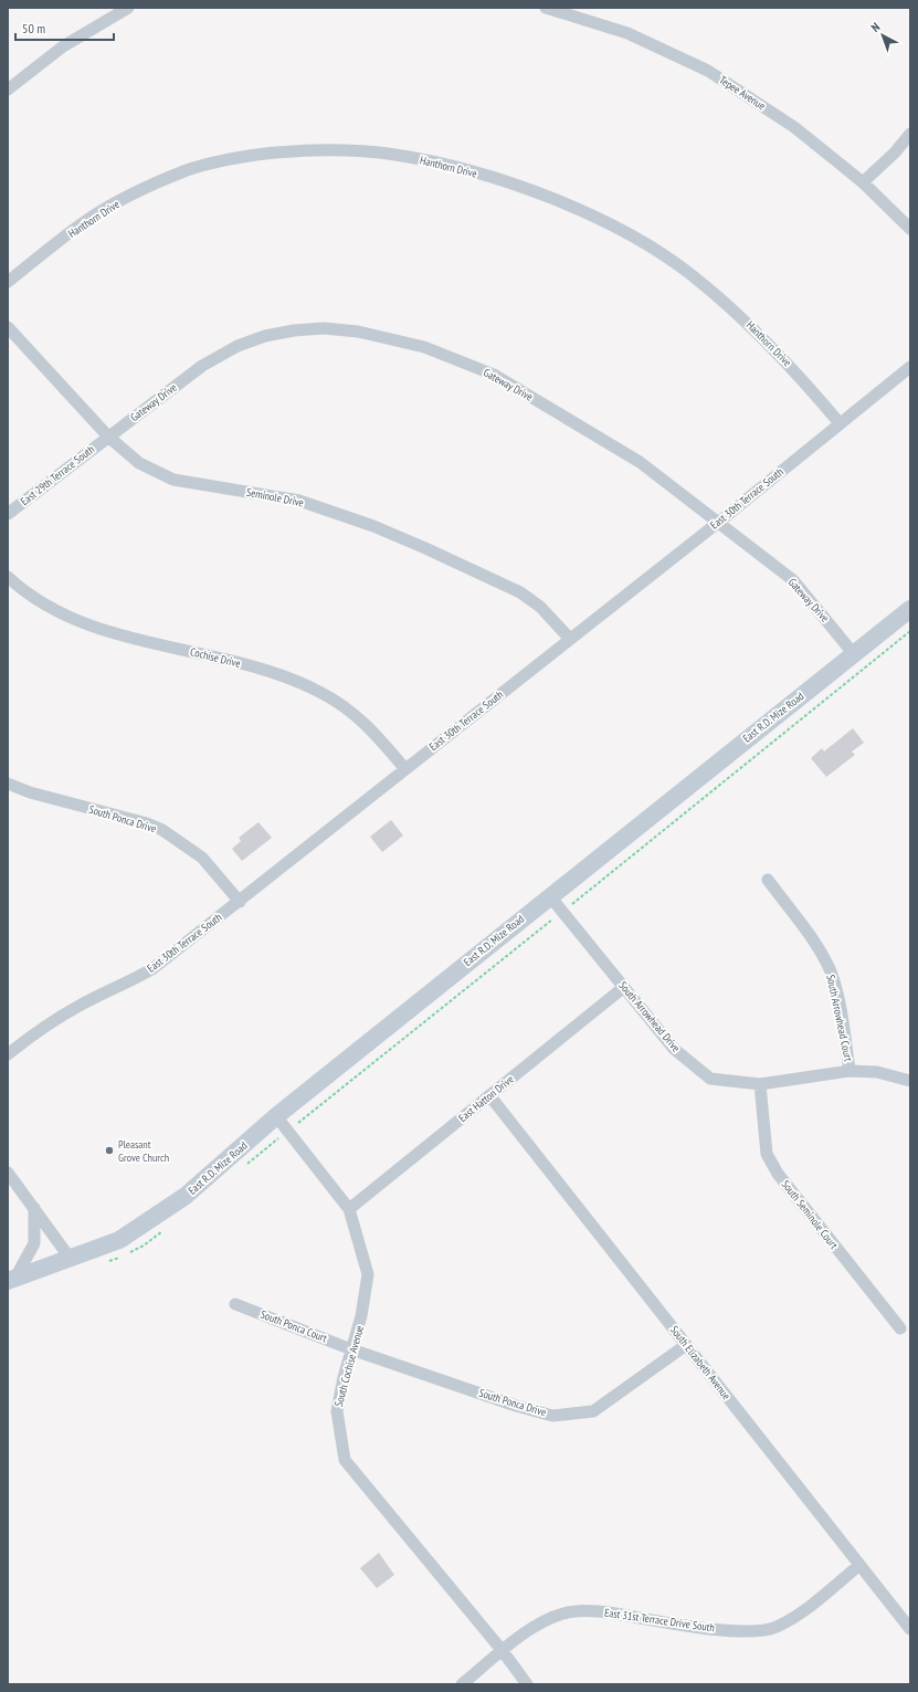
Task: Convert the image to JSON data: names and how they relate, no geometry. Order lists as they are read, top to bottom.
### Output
{
  "streets": {
    "main road": ["East R.D. Mize Road"],
    "street": [
      "Tepee Avenue",
      "Hanthorn Drive",
      "Gateway Drive",
      "East 29th Terrace South",
      "Seminole Drive",
      "East 30th Terrace South",
      "Cochise Drive",
      "South Ponca Drive",
      "South Arrowhead Drive",
      "South Arrowhead Court",
      "East Hatton Drive",
      "South Seminole Court",
      "South Ponca Court",
      "South Elizabeth Avenue",
      "South Cochise Avenue",
      "East 31st Terrace Drive South"
    ]
  },
  "crossings": [
    ["Hanthorn Drive", "East 30th Terrace South"],
    ["Gateway Drive", "East 29th Terrace South"],
    ["Gateway Drive", "Seminole Drive"],
    ["Gateway Drive", "East 30th Terrace South"],
    ["Gateway Drive", "East R.D. Mize Road"],
    ["East 29th Terrace South", "Seminole Drive"],
    ["Seminole Drive", "East 30th Terrace South"],
    ["East 30th Terrace South", "Cochise Drive"],
    ["East 30th Terrace South", "South Ponca Drive"],
    ["East R.D. Mize Road", "South Arrowhead Drive"],
    ["East R.D. Mize Road", "South Cochise Avenue"],
    ["South Ponca Drive", "South Ponca Court"],
    ["South Ponca Drive", "South Elizabeth Avenue"],
    ["South Ponca Drive", "South Cochise Avenue"],
    ["South Arrowhead Drive", "South Arrowhead Court"],
    ["South Arrowhead Drive", "East Hatton Drive"],
    ["South Arrowhead Drive", "South Seminole Court"],
    ["East Hatton Drive", "South Elizabeth Avenue"],
    ["East Hatton Drive", "South Cochise Avenue"],
    ["South Ponca Court", "South Cochise Avenue"],
    ["South Elizabeth Avenue", "East 31st Terrace Drive South"],
    ["South Cochise Avenue", "East 31st Terrace Drive South"]
  ],
  "places": ["Pleasant Grove Church"],
  "scale_bar": "50 m",
  "north": "top left"
}
